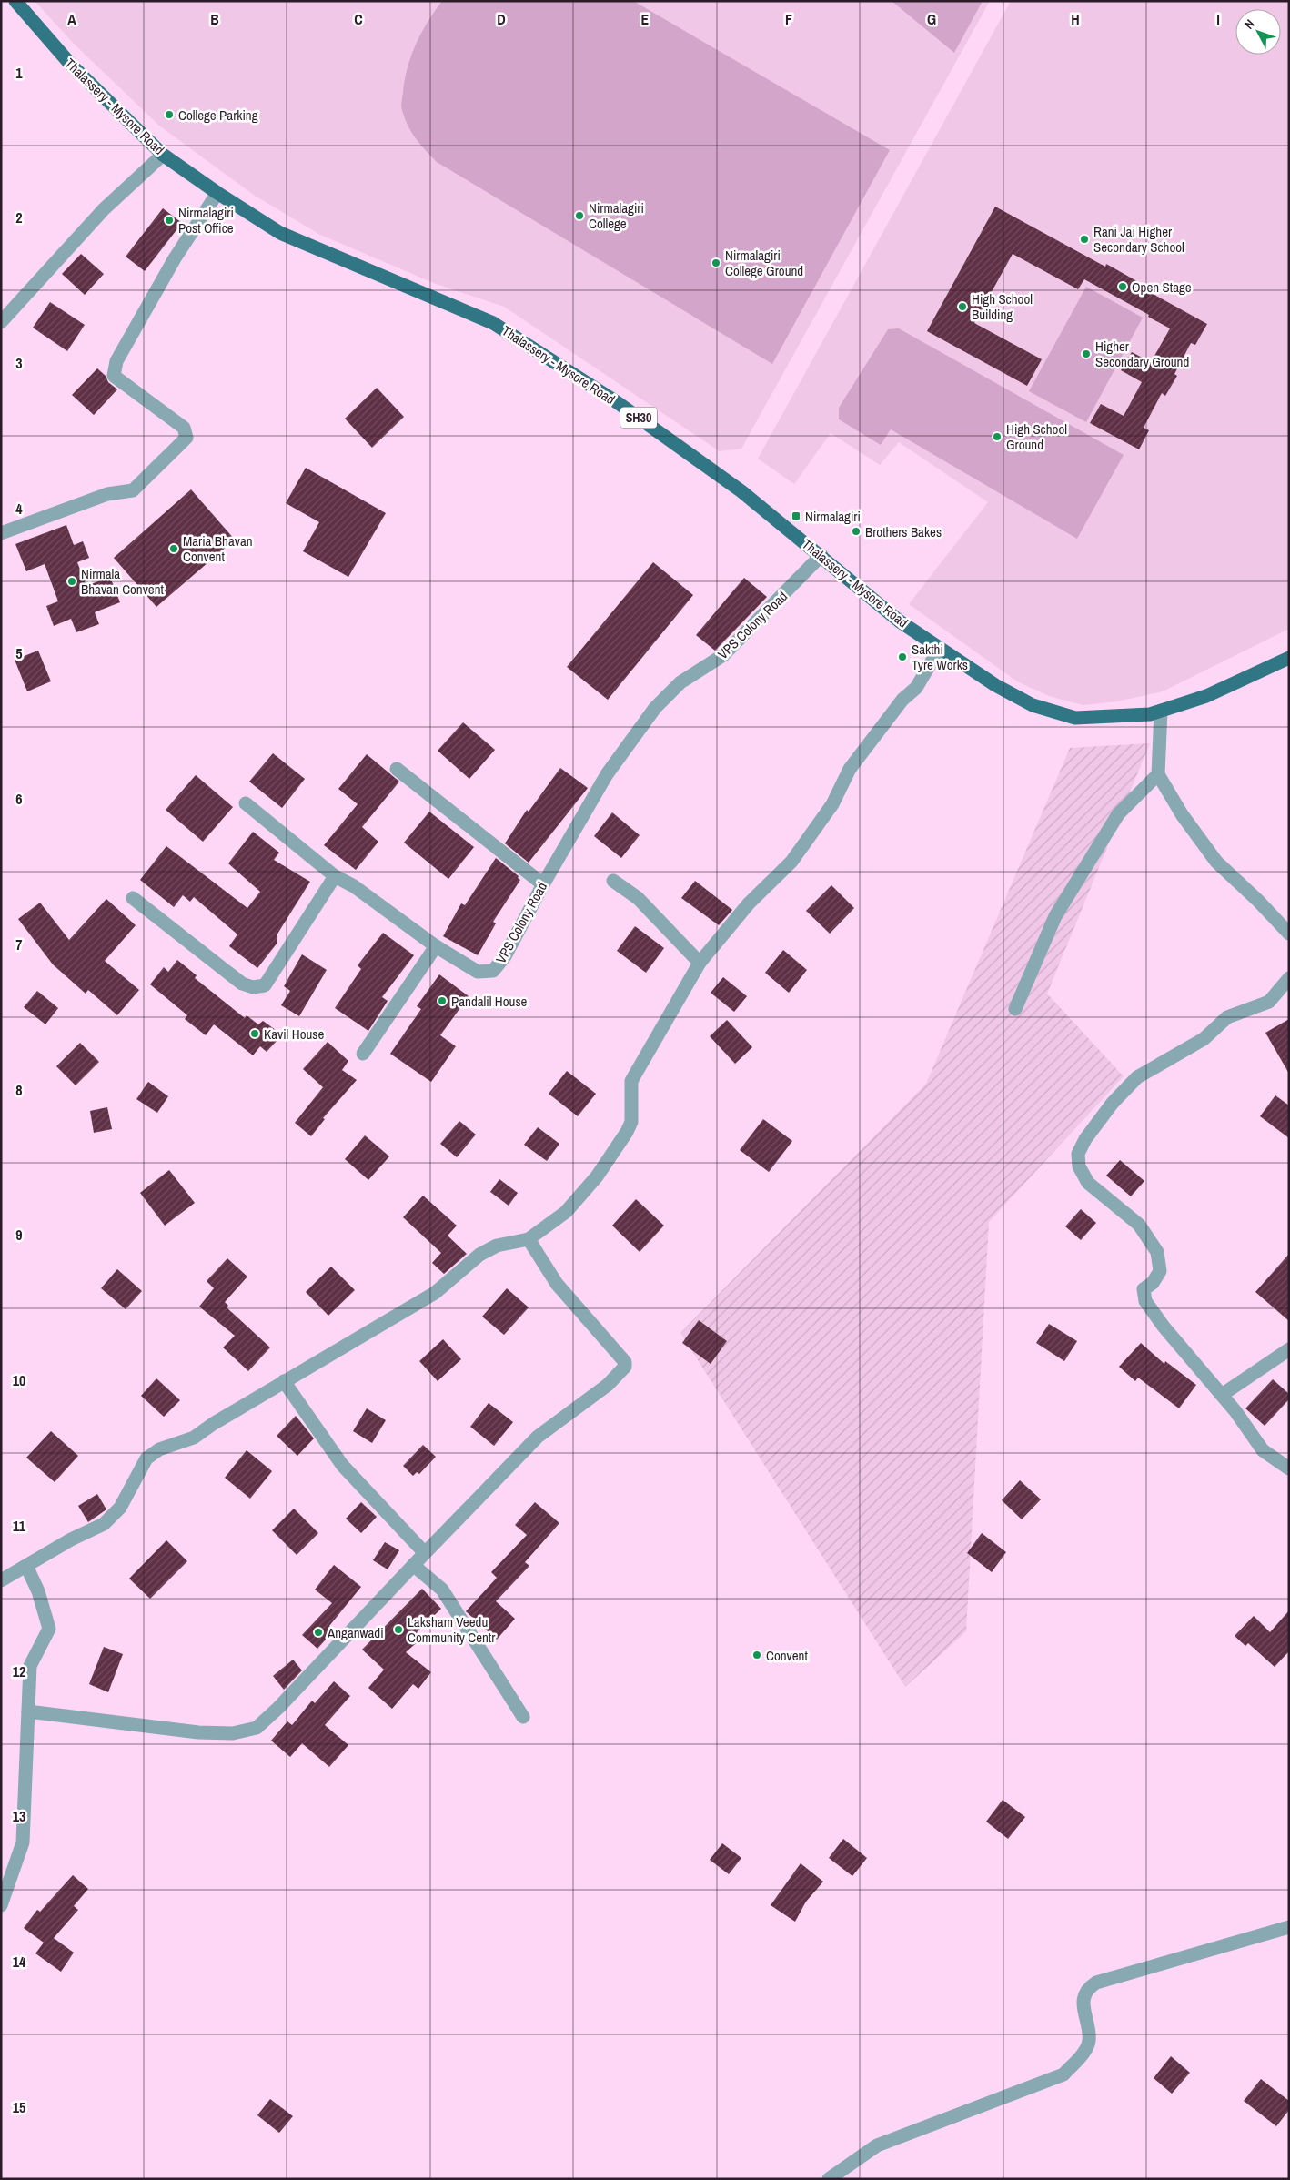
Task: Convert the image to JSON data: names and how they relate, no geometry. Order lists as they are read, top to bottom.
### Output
{
  "streets": {
    "main road": ["Thalassery - Mysore Road", "SH30"],
    "street": ["VPS Colony Road"]
  },
  "crossings": [
    ["Thalassery - Mysore Road", "VPS Colony Road"]
  ],
  "places": {
    "other": [
      "College Parking",
      "Nirmalagiri College",
      "Nirmalagiri Post Office",
      "Rani Jai Higher Secondary School",
      "Nirmalagiri College Ground",
      "Open Stage",
      "High School Building",
      "Higher Secondary Ground",
      "High School Ground",
      "Brothers Bakes",
      "Maria Bhavan Convent",
      "Nirmala Bhavan Convent",
      "Sakthi Tyre Works",
      "Pandalil House",
      "Kavil House",
      "Laksham Veedu Community Centr",
      "Anganwadi",
      "Convent"
    ],
    "transit": ["Nirmalagiri"]
  },
  "north": "top left",
  "grid": {
    "columns": [
      "A",
      "B",
      "C",
      "D",
      "E",
      "F",
      "G",
      "H",
      "I"
    ],
    "rows": [
      "1",
      "2",
      "3",
      "4",
      "5",
      "6",
      "7",
      "8",
      "9",
      "10",
      "11",
      "12",
      "13",
      "14",
      "15"
    ]
  }
}
